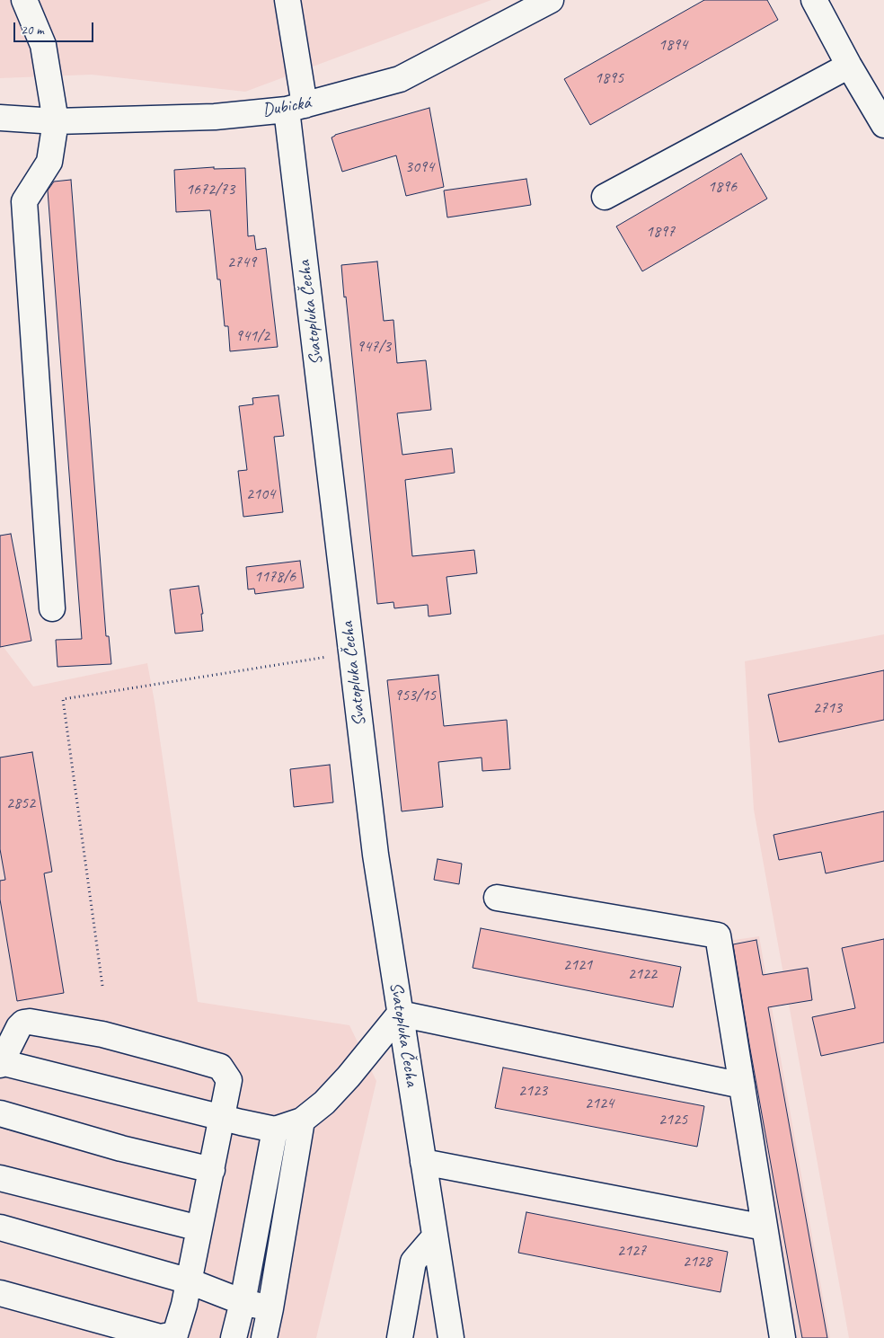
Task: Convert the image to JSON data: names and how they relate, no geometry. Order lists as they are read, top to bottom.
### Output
{
  "streets": {
    "street": ["Dubická", "Svatopluka Čecha"]
  },
  "crossings": [
    ["Dubická", "Svatopluka Čecha"]
  ],
  "house_numbers": [
    "1894",
    "1895",
    "3094",
    "1896",
    "1672/73",
    "1897",
    "2749",
    "941/2",
    "947/3",
    "2104",
    "1178/6",
    "953/15",
    "2713",
    "2852",
    "2121",
    "2122",
    "2123",
    "2124",
    "2125",
    "2127",
    "2128"
  ],
  "scale_bar": "20 m"
}
